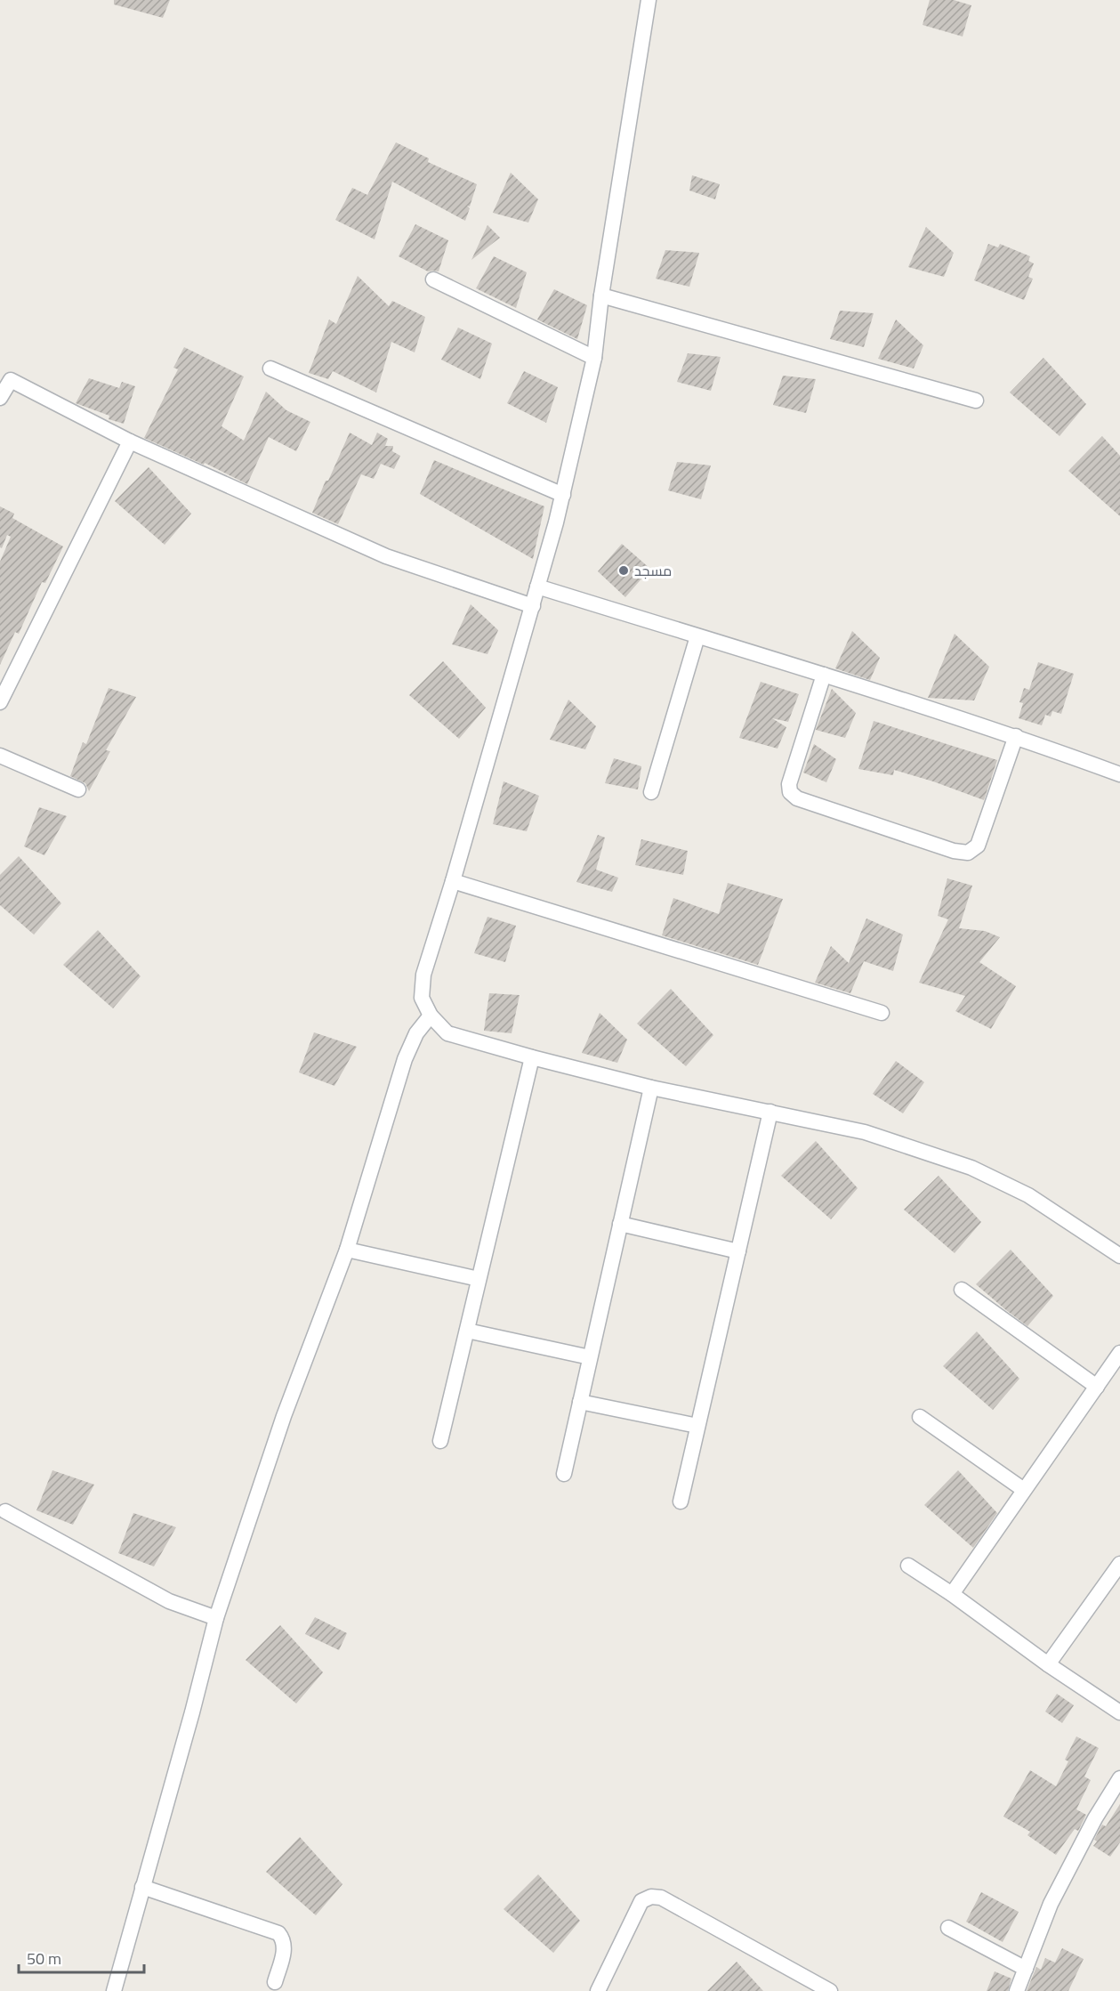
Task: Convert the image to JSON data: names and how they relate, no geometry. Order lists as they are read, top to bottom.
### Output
{
  "places": ["مسجد"],
  "scale_bar": "50 m"
}
